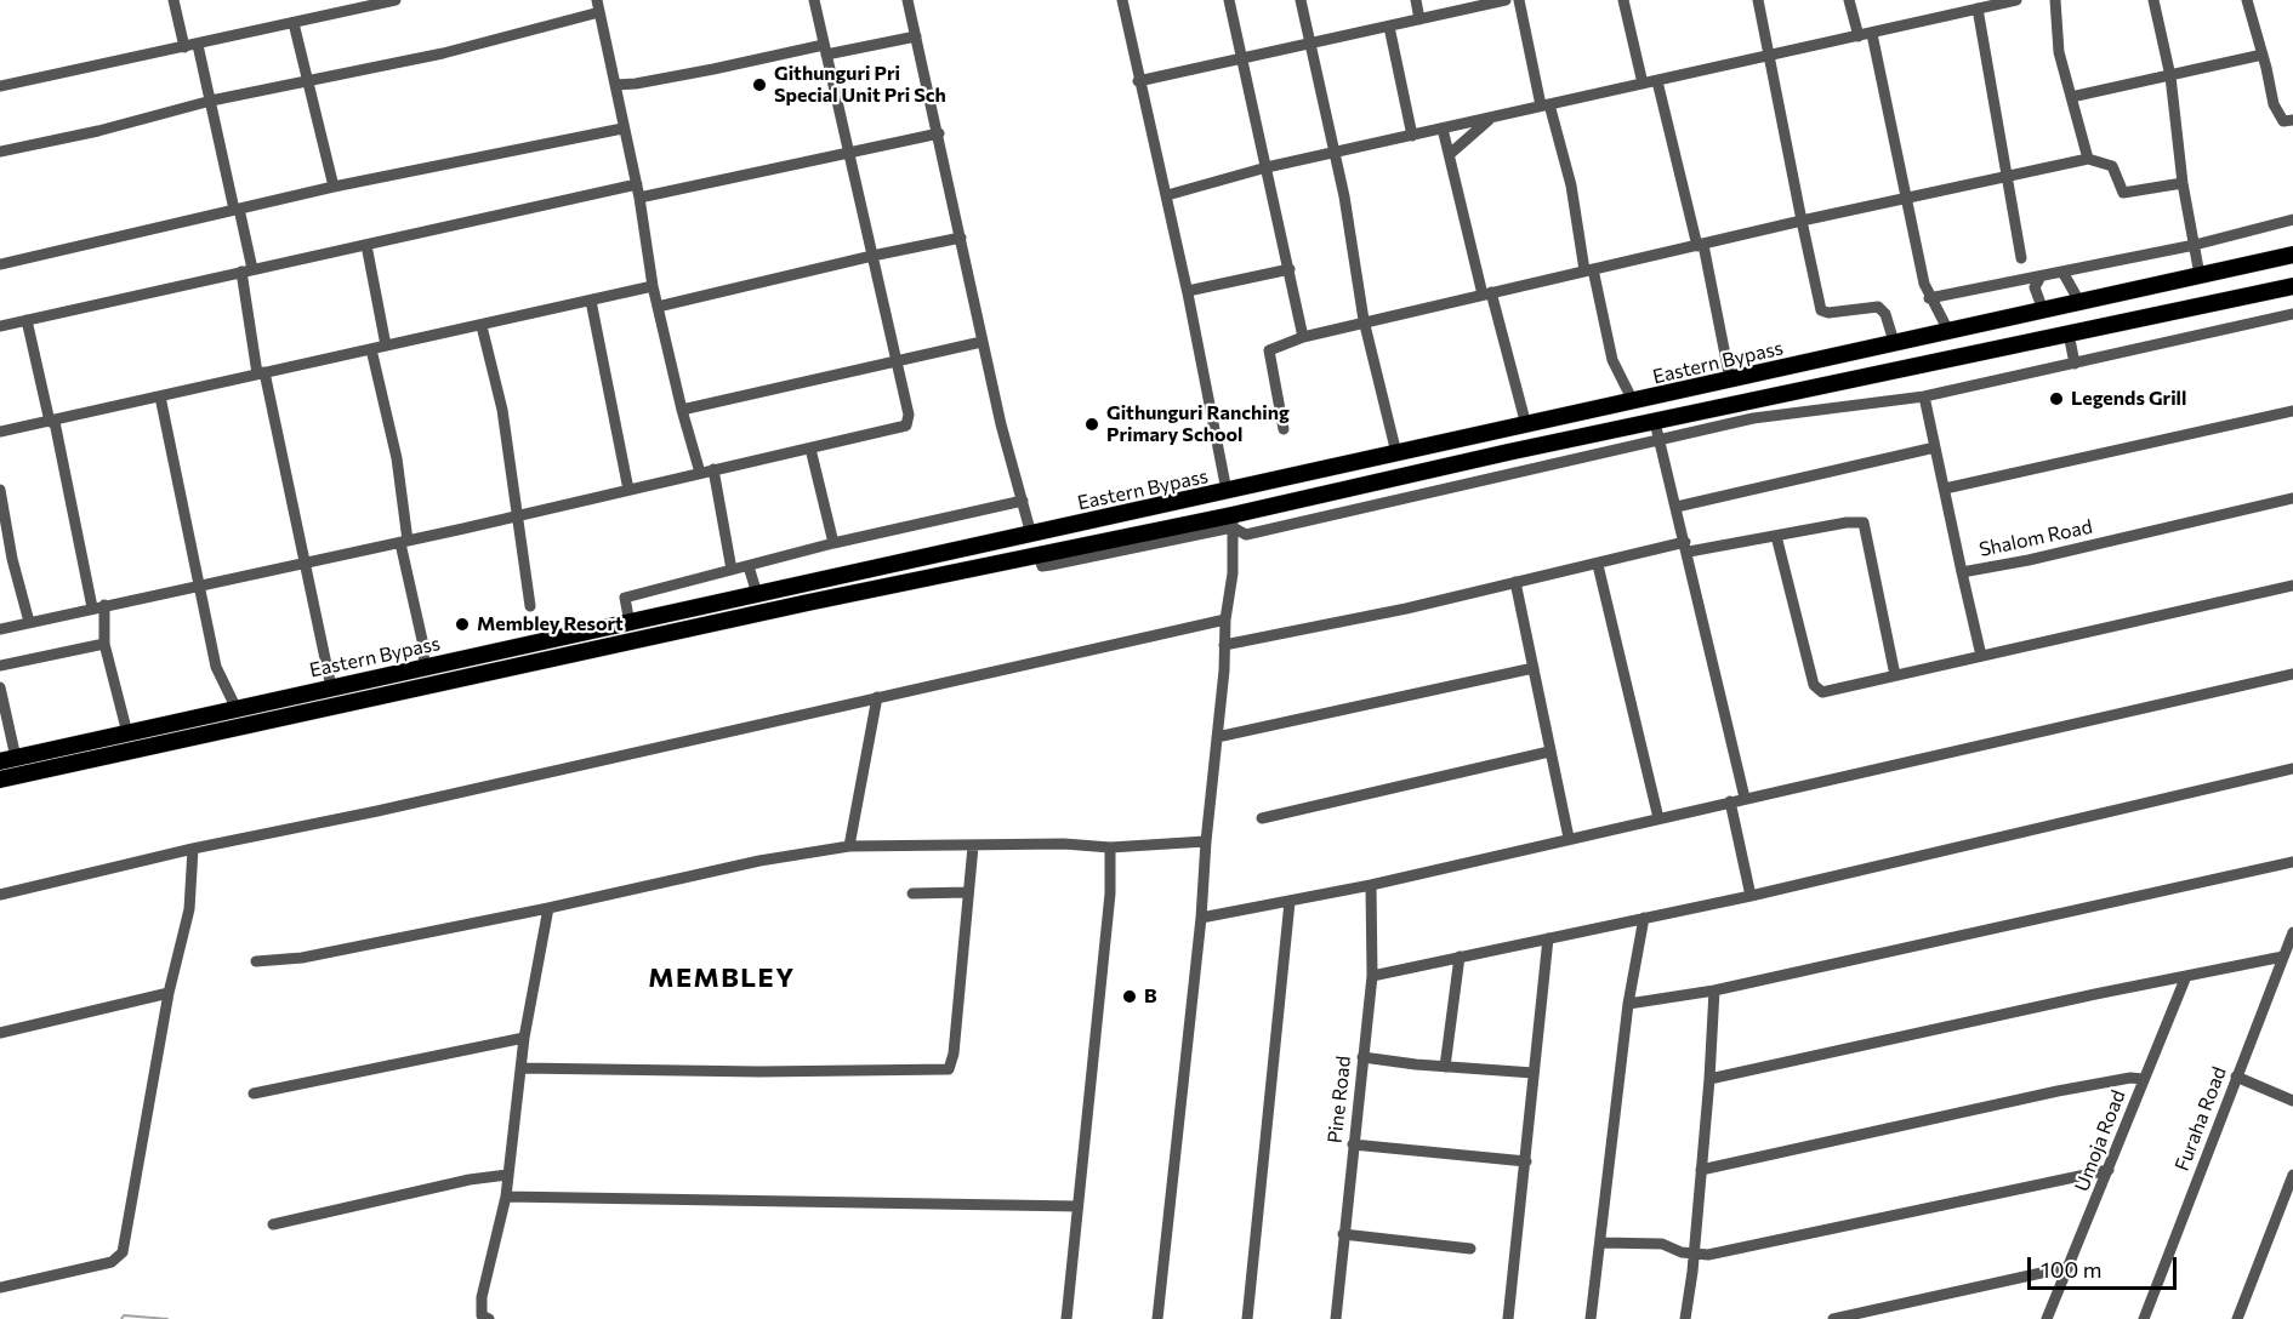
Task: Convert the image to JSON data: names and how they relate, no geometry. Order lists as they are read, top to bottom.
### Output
{
  "streets": {
    "main road": ["Eastern Bypass"],
    "street": [
      "Shalom Road",
      "Pine Road",
      "Furaha Road",
      "Umoja Road"
    ]
  },
  "districts": ["MEMBLEY"],
  "places": [
    "Githunguri Pri Special Unit Pri Sch",
    "Legends Grill",
    "Githunguri Ranching Primary School",
    "Membley Resort",
    "B"
  ],
  "scale_bar": "100 m"
}
